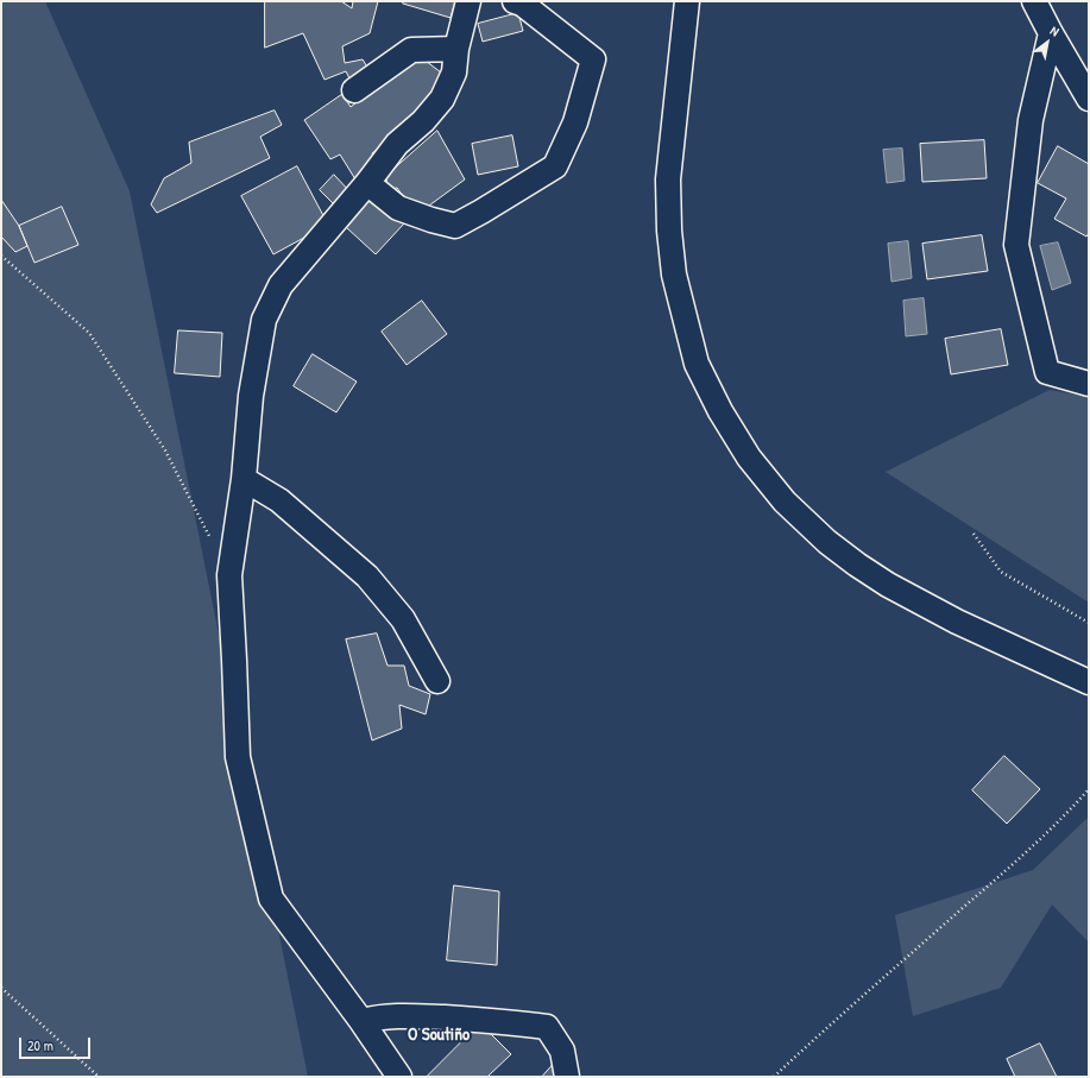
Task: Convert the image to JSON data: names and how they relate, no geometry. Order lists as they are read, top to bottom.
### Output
{
  "districts": ["O Soutiño"],
  "scale_bar": "20 m",
  "north": "top right"
}
